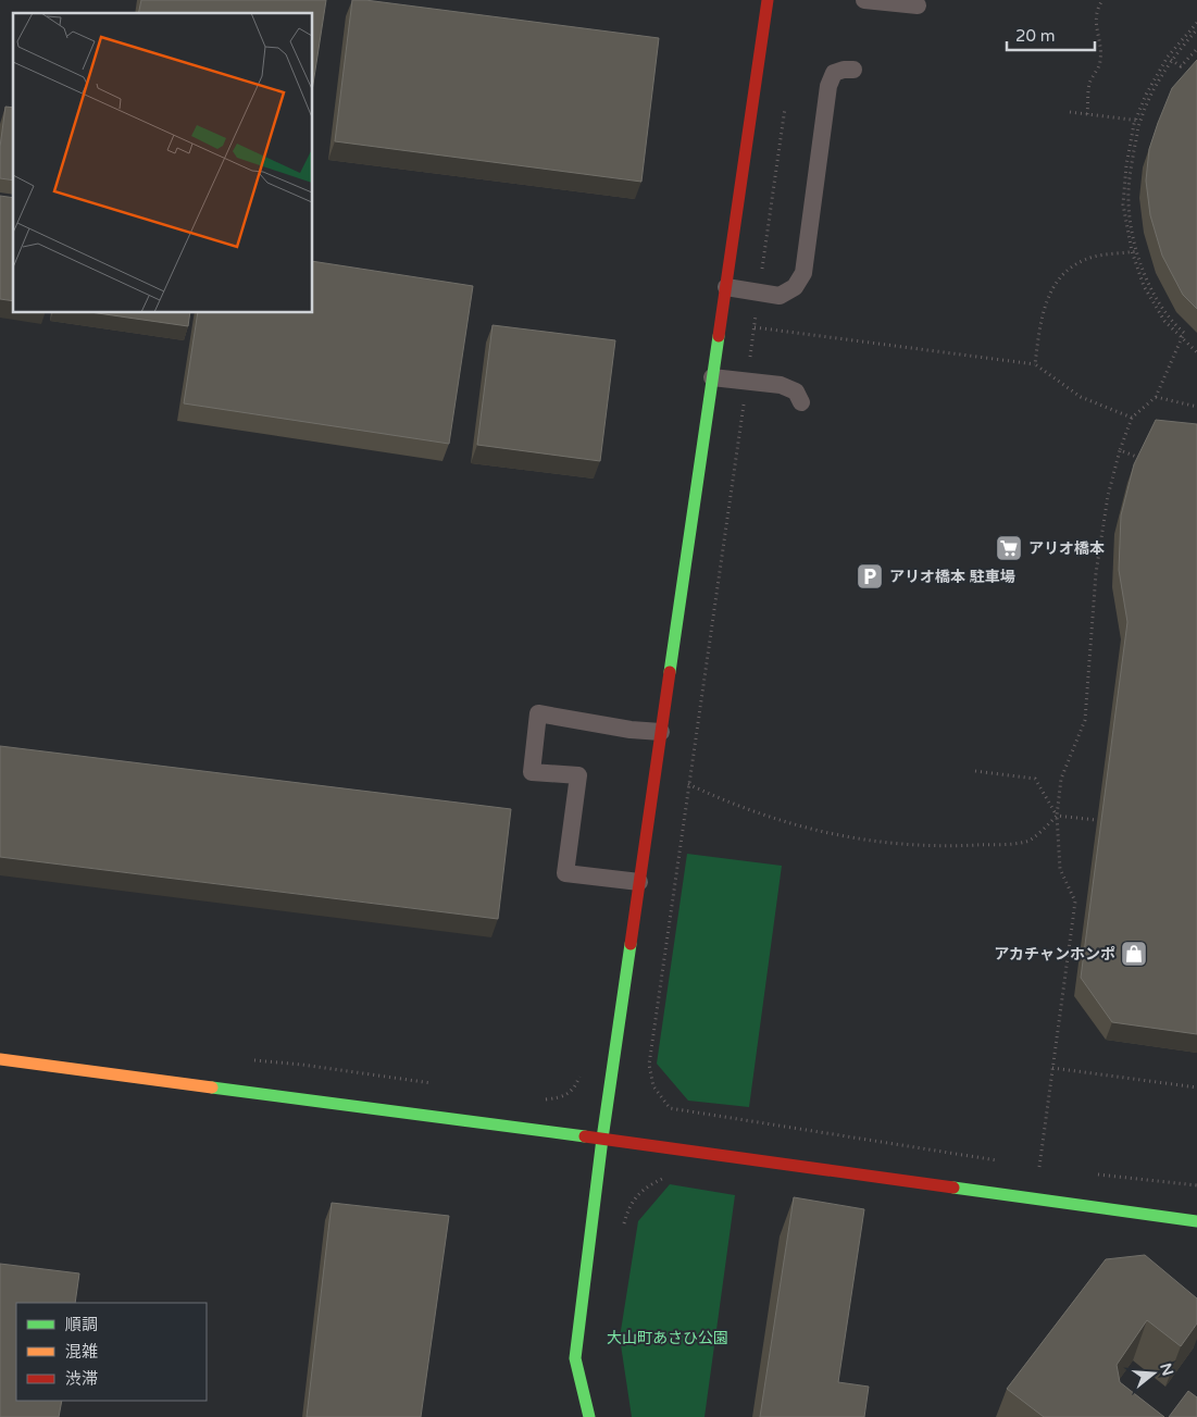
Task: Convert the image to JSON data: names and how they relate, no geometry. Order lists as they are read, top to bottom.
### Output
{
  "parks": ["大山町あさひ公園"],
  "places": {
    "supermarket": ["アリオ橋本"],
    "parking": ["アリオ橋本 駐車場"],
    "shop": ["アカチャンホンポ"]
  },
  "legend": ["順調", "混雑", "渋滞"],
  "scale_bar": "20 m",
  "north": "right"
}
